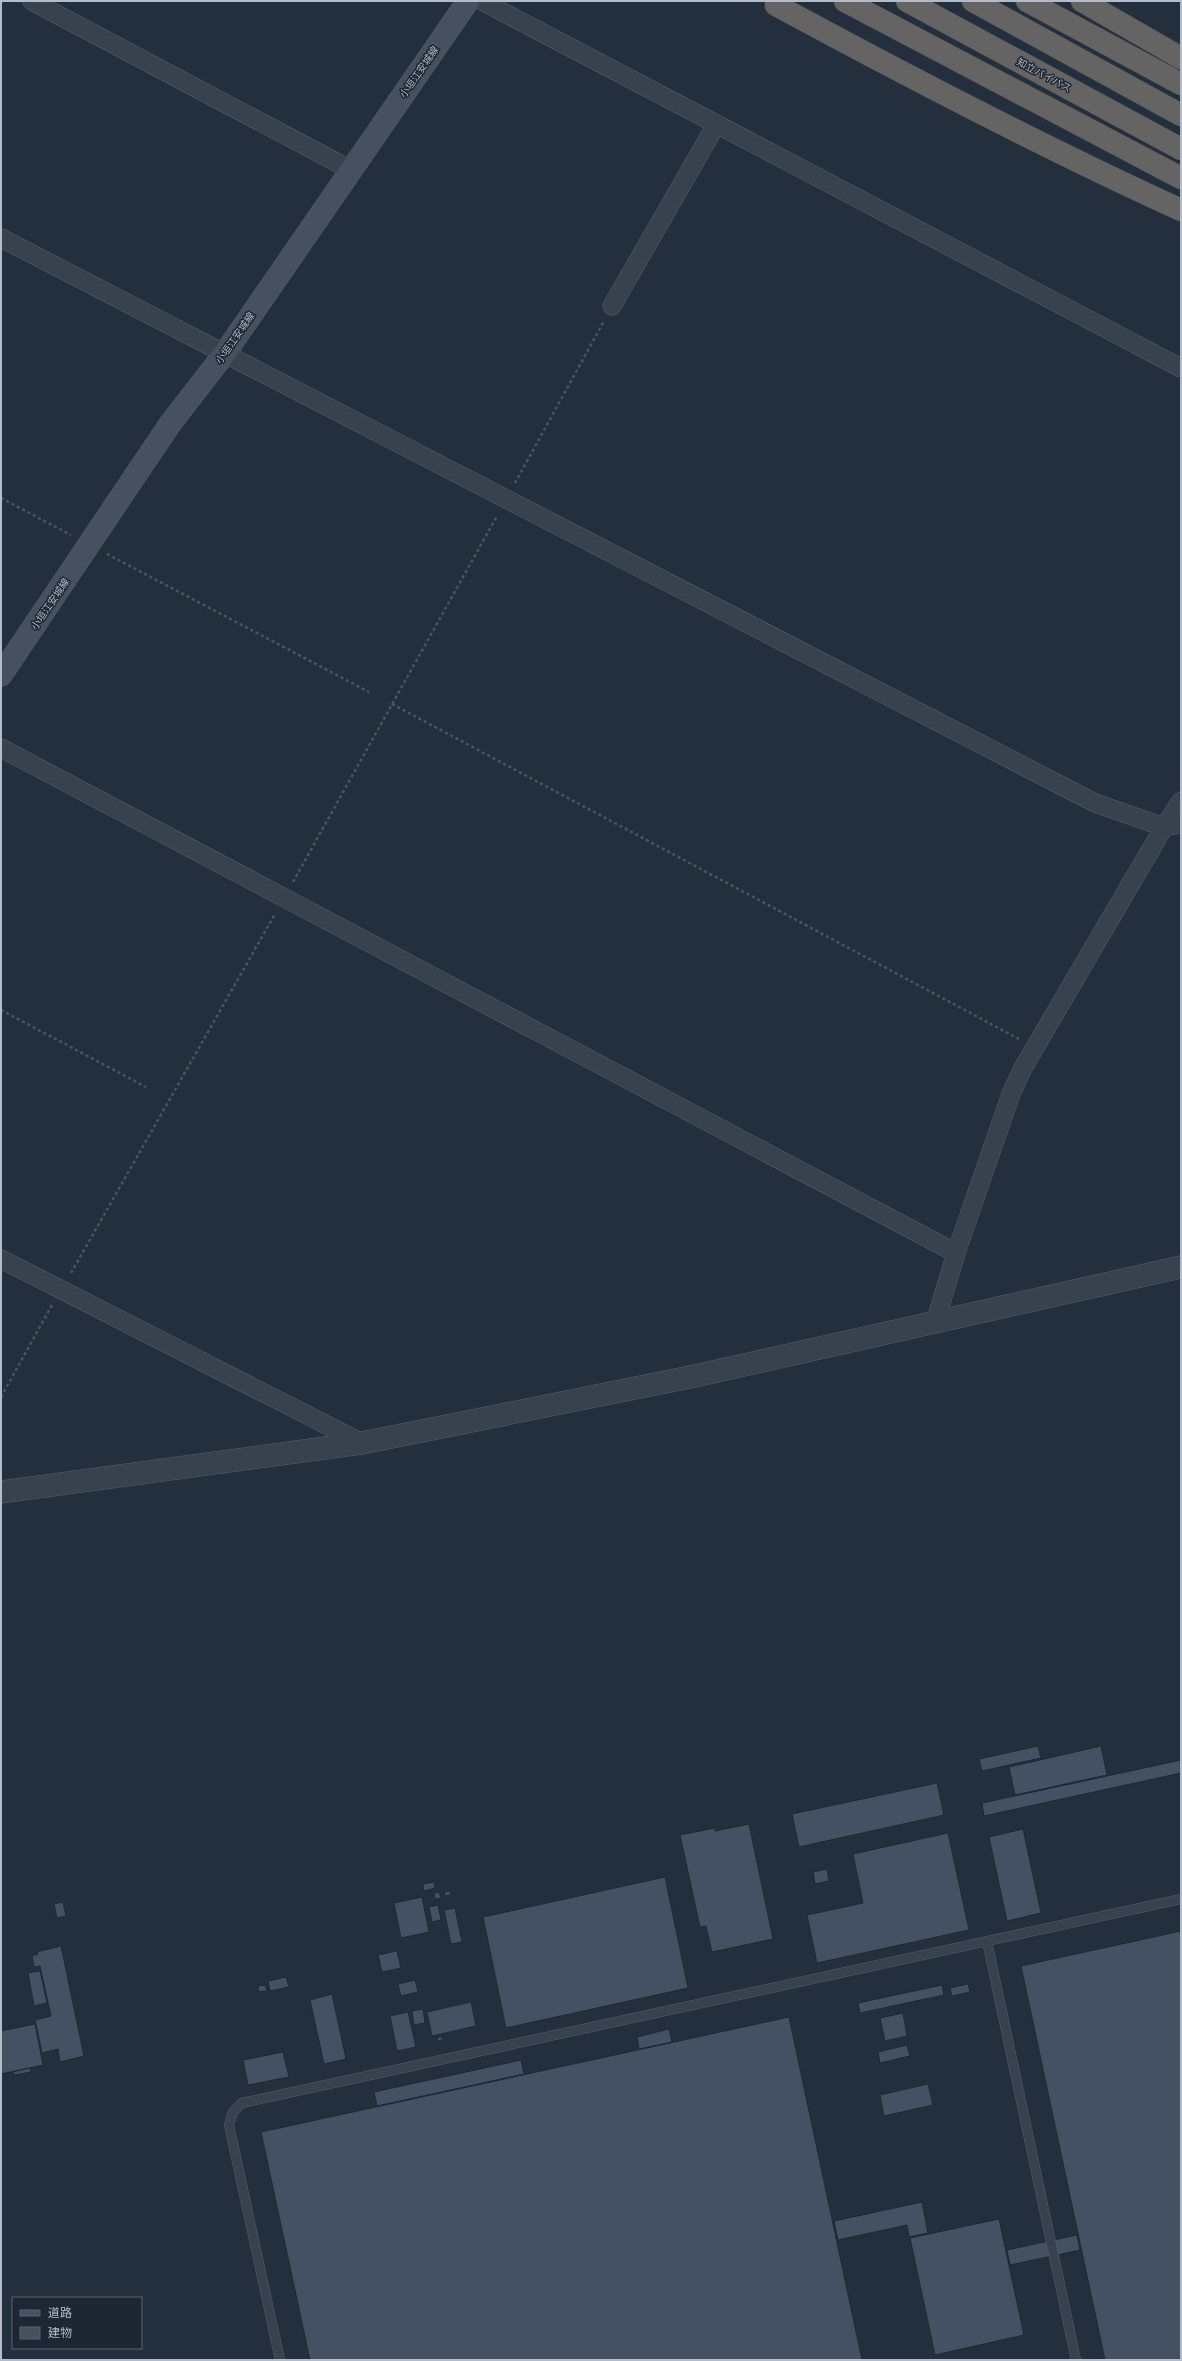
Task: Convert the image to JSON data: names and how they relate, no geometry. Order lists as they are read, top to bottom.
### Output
{
  "streets": {
    "highway": ["知立バイパス"],
    "main road": ["小垣江安城線"]
  },
  "legend": ["道路", "建物"]
}
